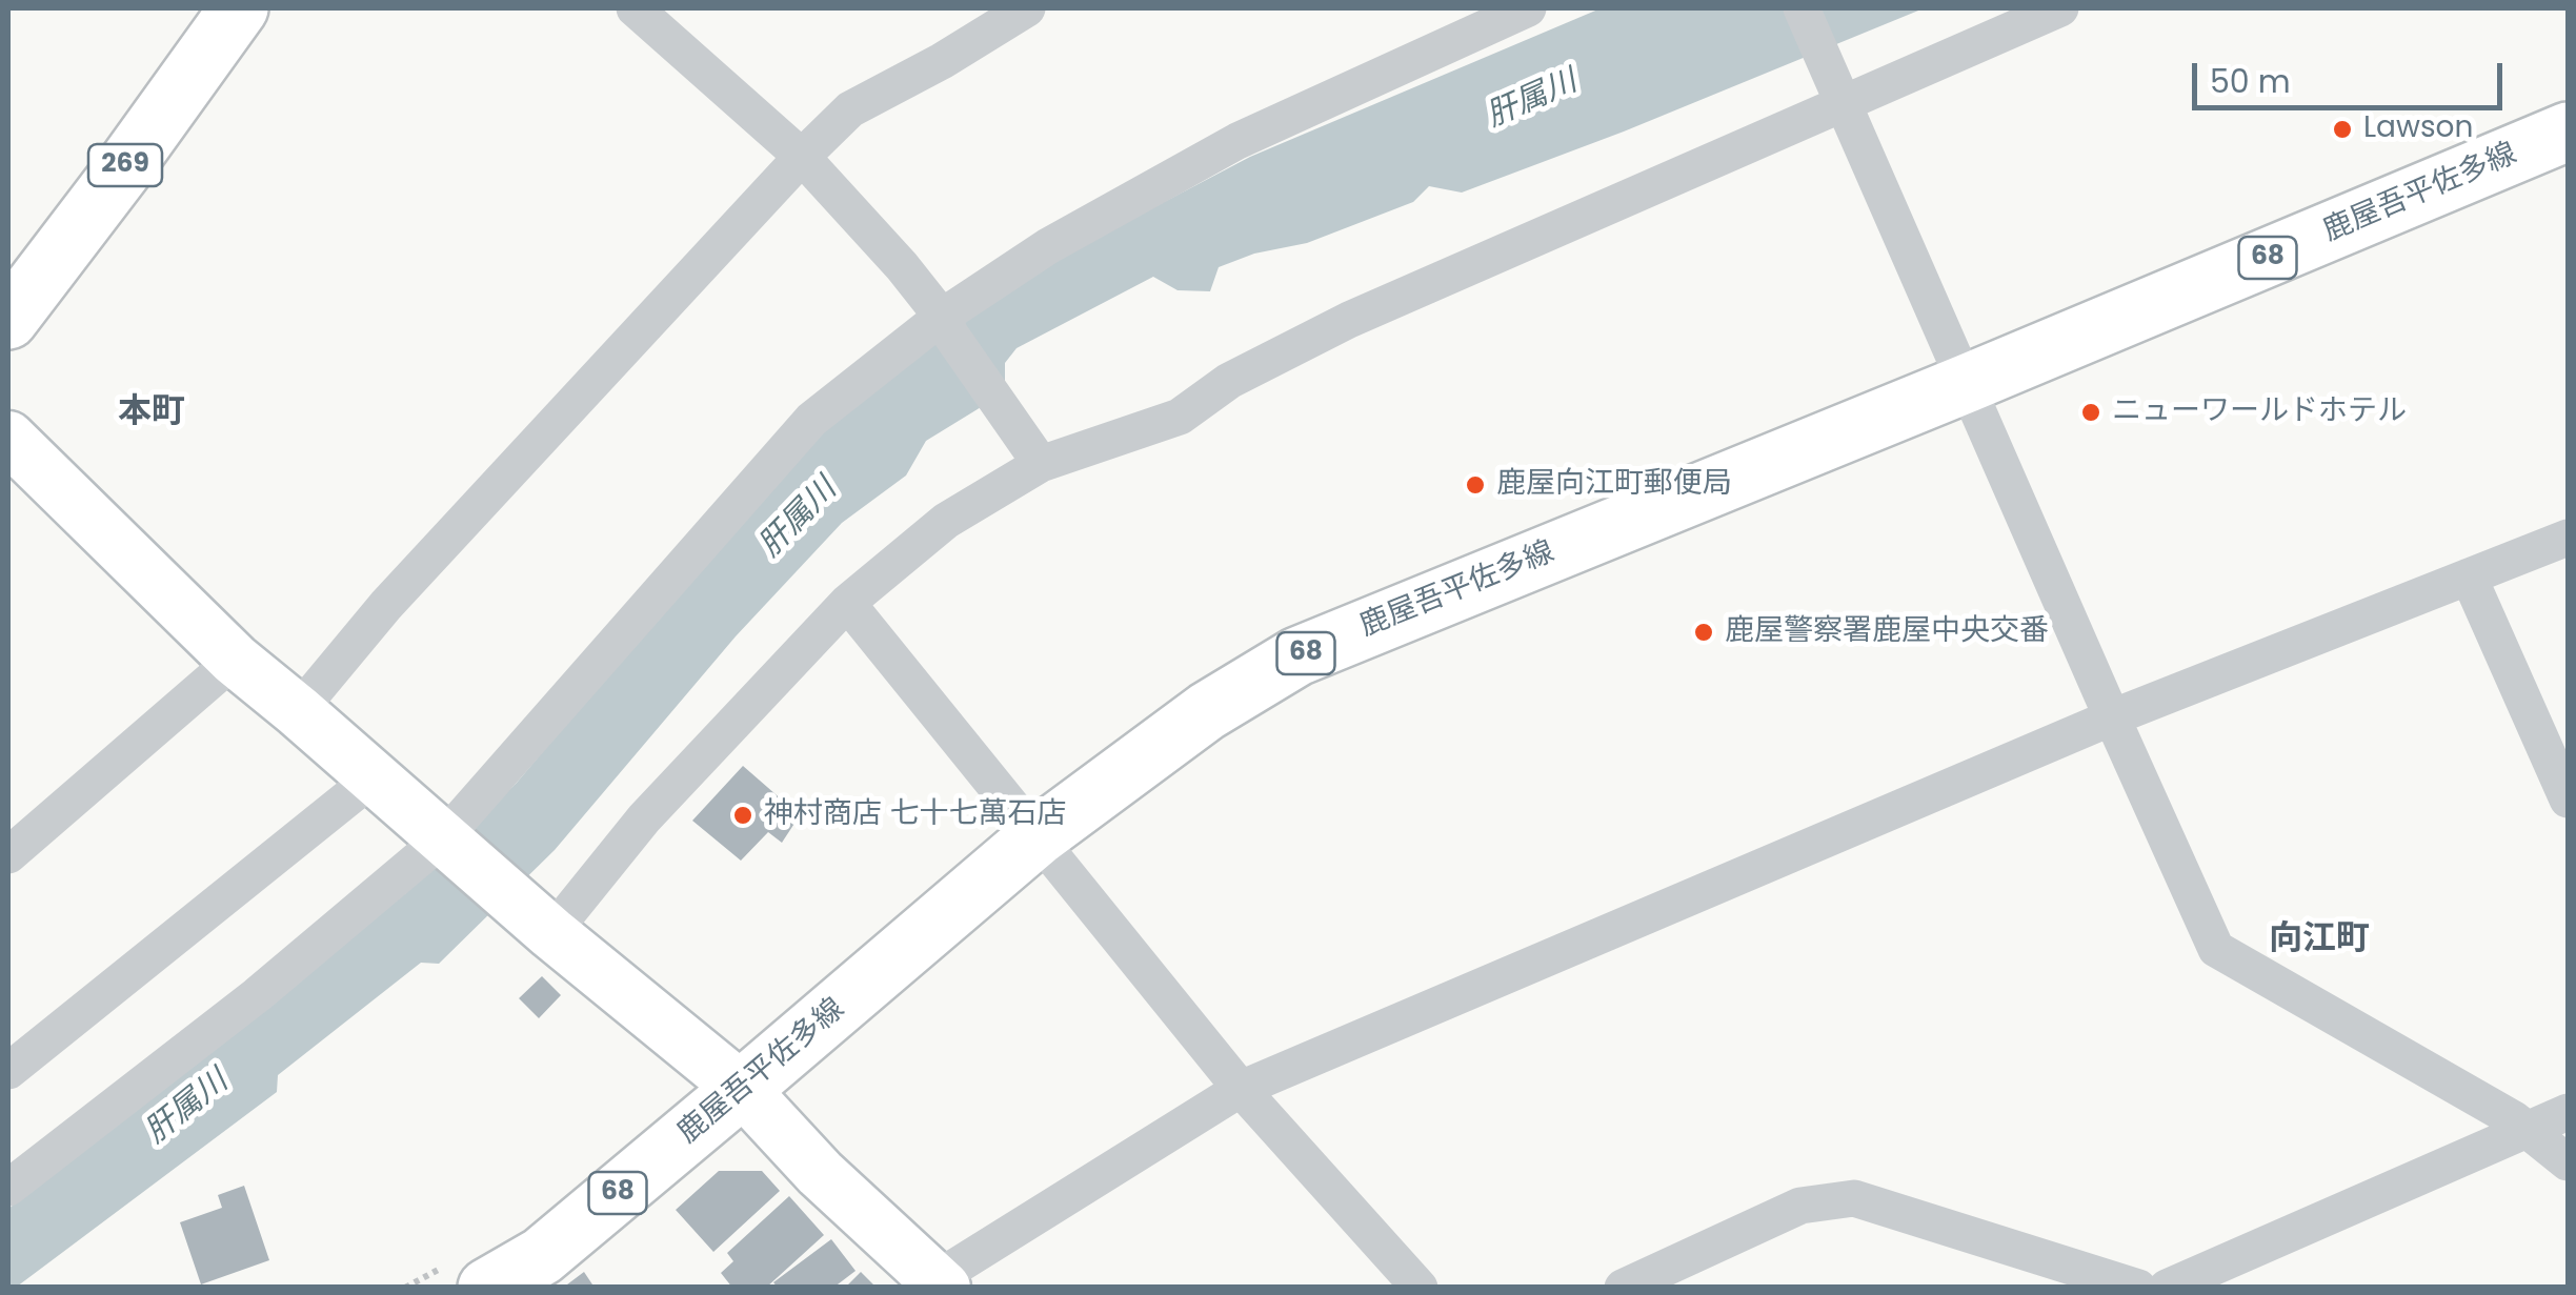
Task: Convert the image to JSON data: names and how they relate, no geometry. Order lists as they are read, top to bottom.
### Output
{
  "streets": {
    "main road": ["269", "鹿屋吾平佐多線", "68"]
  },
  "districts": ["本町", "向江町"],
  "water": ["肝属川"],
  "places": [
    "Lawson",
    "ニューワールドホテル",
    "鹿屋向江町郵便局",
    "鹿屋警察署鹿屋中央交番",
    "神村商店 七十七萬石店"
  ],
  "scale_bar": "50 m"
}
